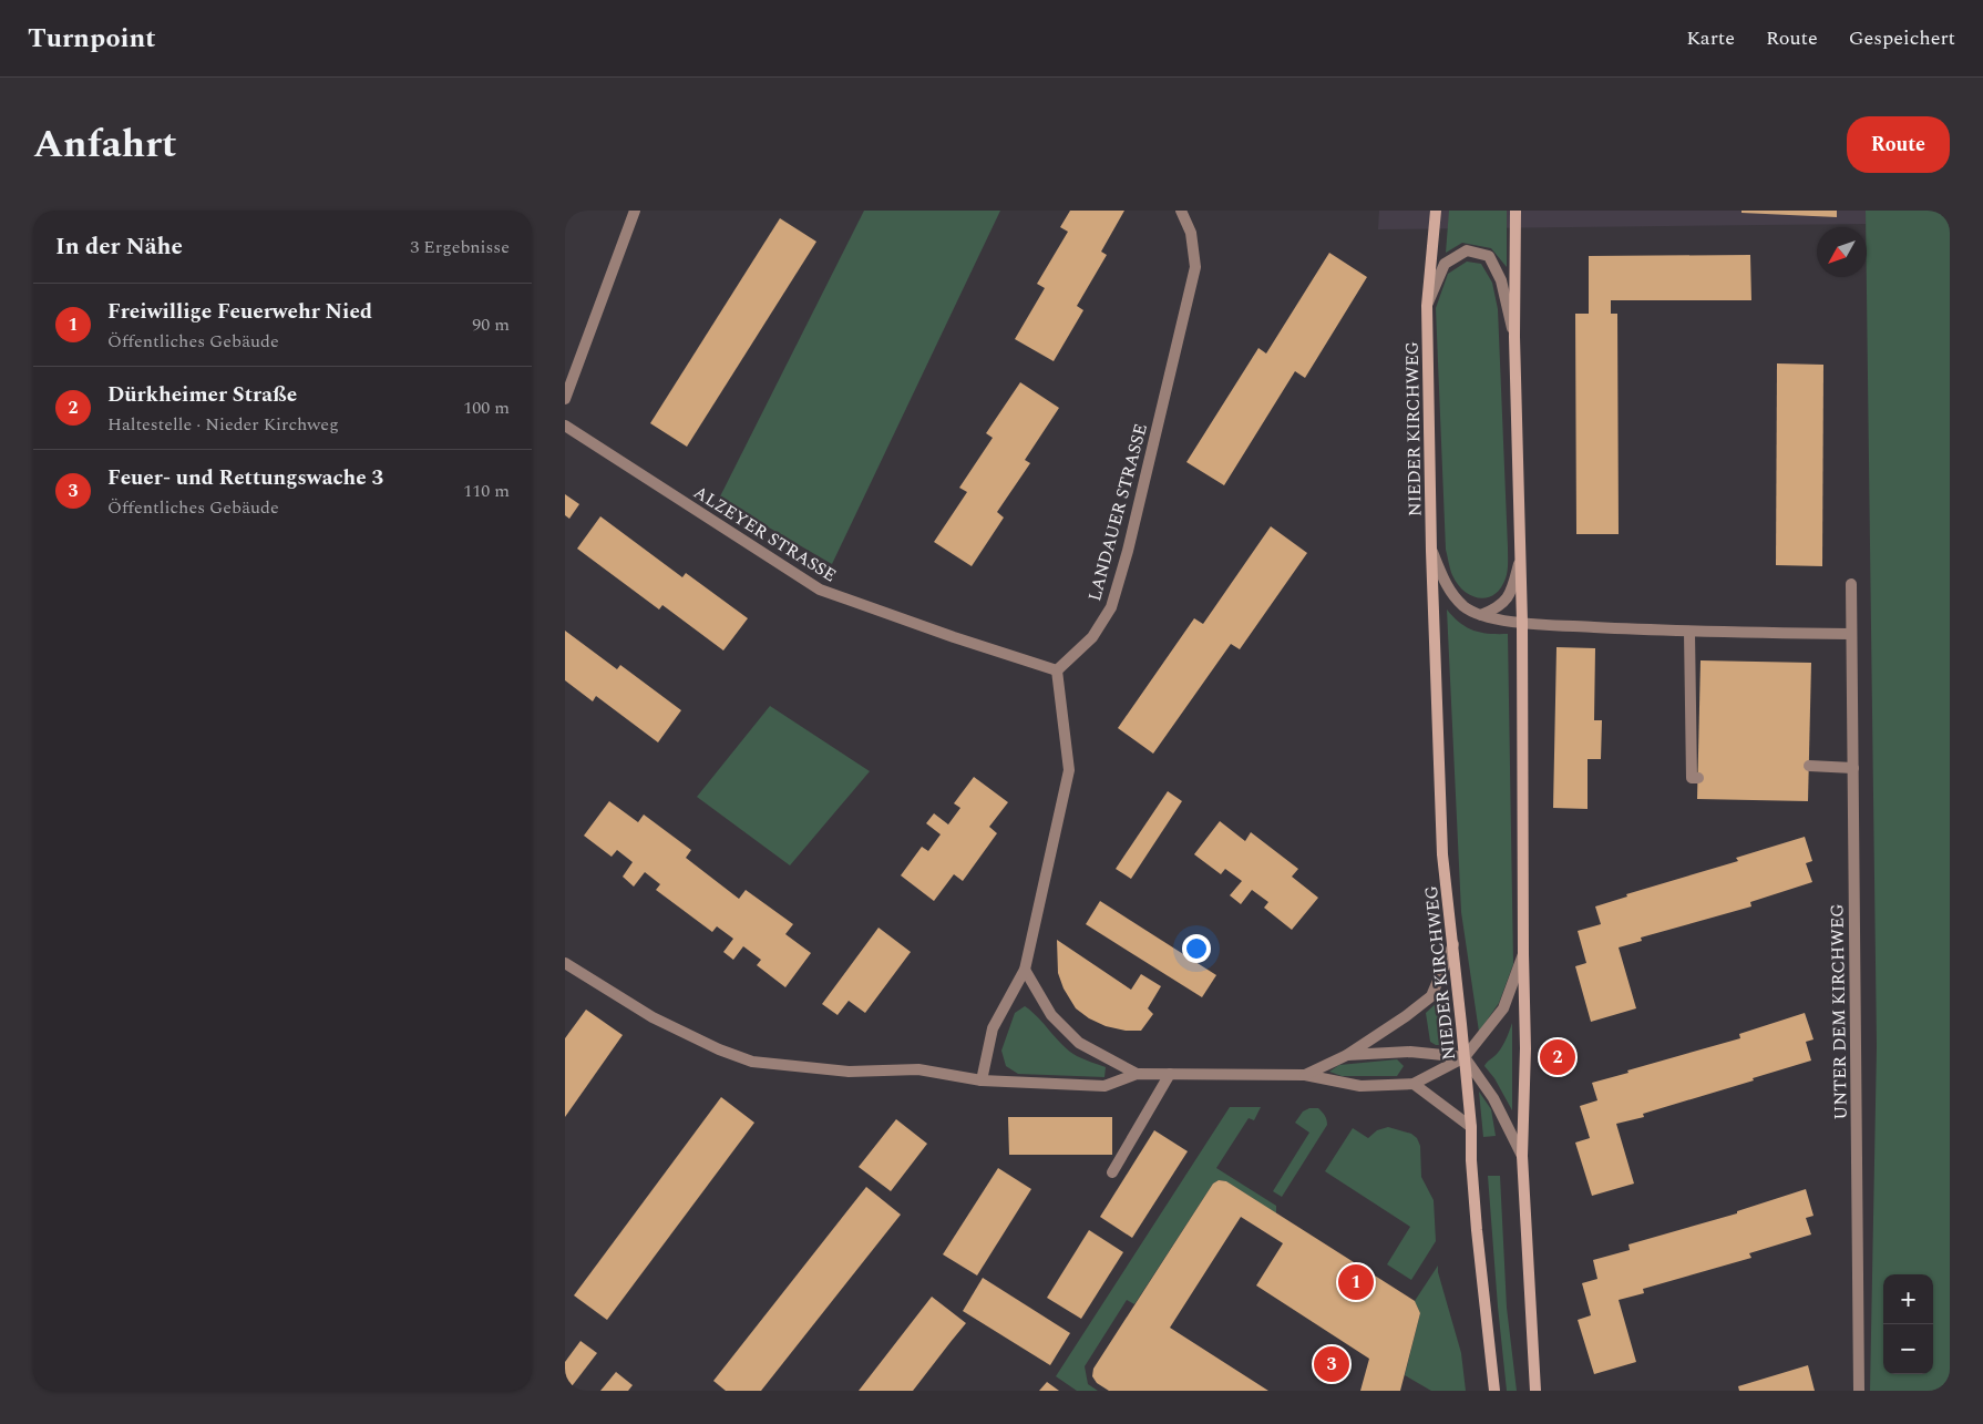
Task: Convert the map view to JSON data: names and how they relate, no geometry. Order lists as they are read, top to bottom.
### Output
{
  "streets": {
    "main road": ["NIEDER KIRCHWEG"],
    "street": ["LANDAUER STRASSE", "ALZEYER STRASSE", "UNTER DEM KIRCHWEG"]
  },
  "crossings": [
    ["LANDAUER STRASSE", "ALZEYER STRASSE"]
  ],
  "north": "bottom left",
  "page": {
    "header": "Turnpoint",
    "nav": ["Karte", "Route", "Gespeichert"],
    "title": "Anfahrt",
    "buttons": "Route",
    "heading": ["In der Nähe", "3 Ergebnisse"],
    "list": [
      {
        "mark": "1",
        "name": "Freiwillige Feuerwehr Nied",
        "note": "Öffentliches Gebäude",
        "value": "90 m"
      },
      {
        "mark": "2",
        "name": "Dürkheimer Straße",
        "note": "Haltestelle · Nieder Kirchweg",
        "value": "100 m"
      },
      {
        "mark": "3",
        "name": "Feuer- und Rettungswache 3",
        "note": "Öffentliches Gebäude",
        "value": "110 m"
      }
    ],
    "pins": ["2", "1", "3"],
    "map_buttons": ["+", "−"]
  }
}
